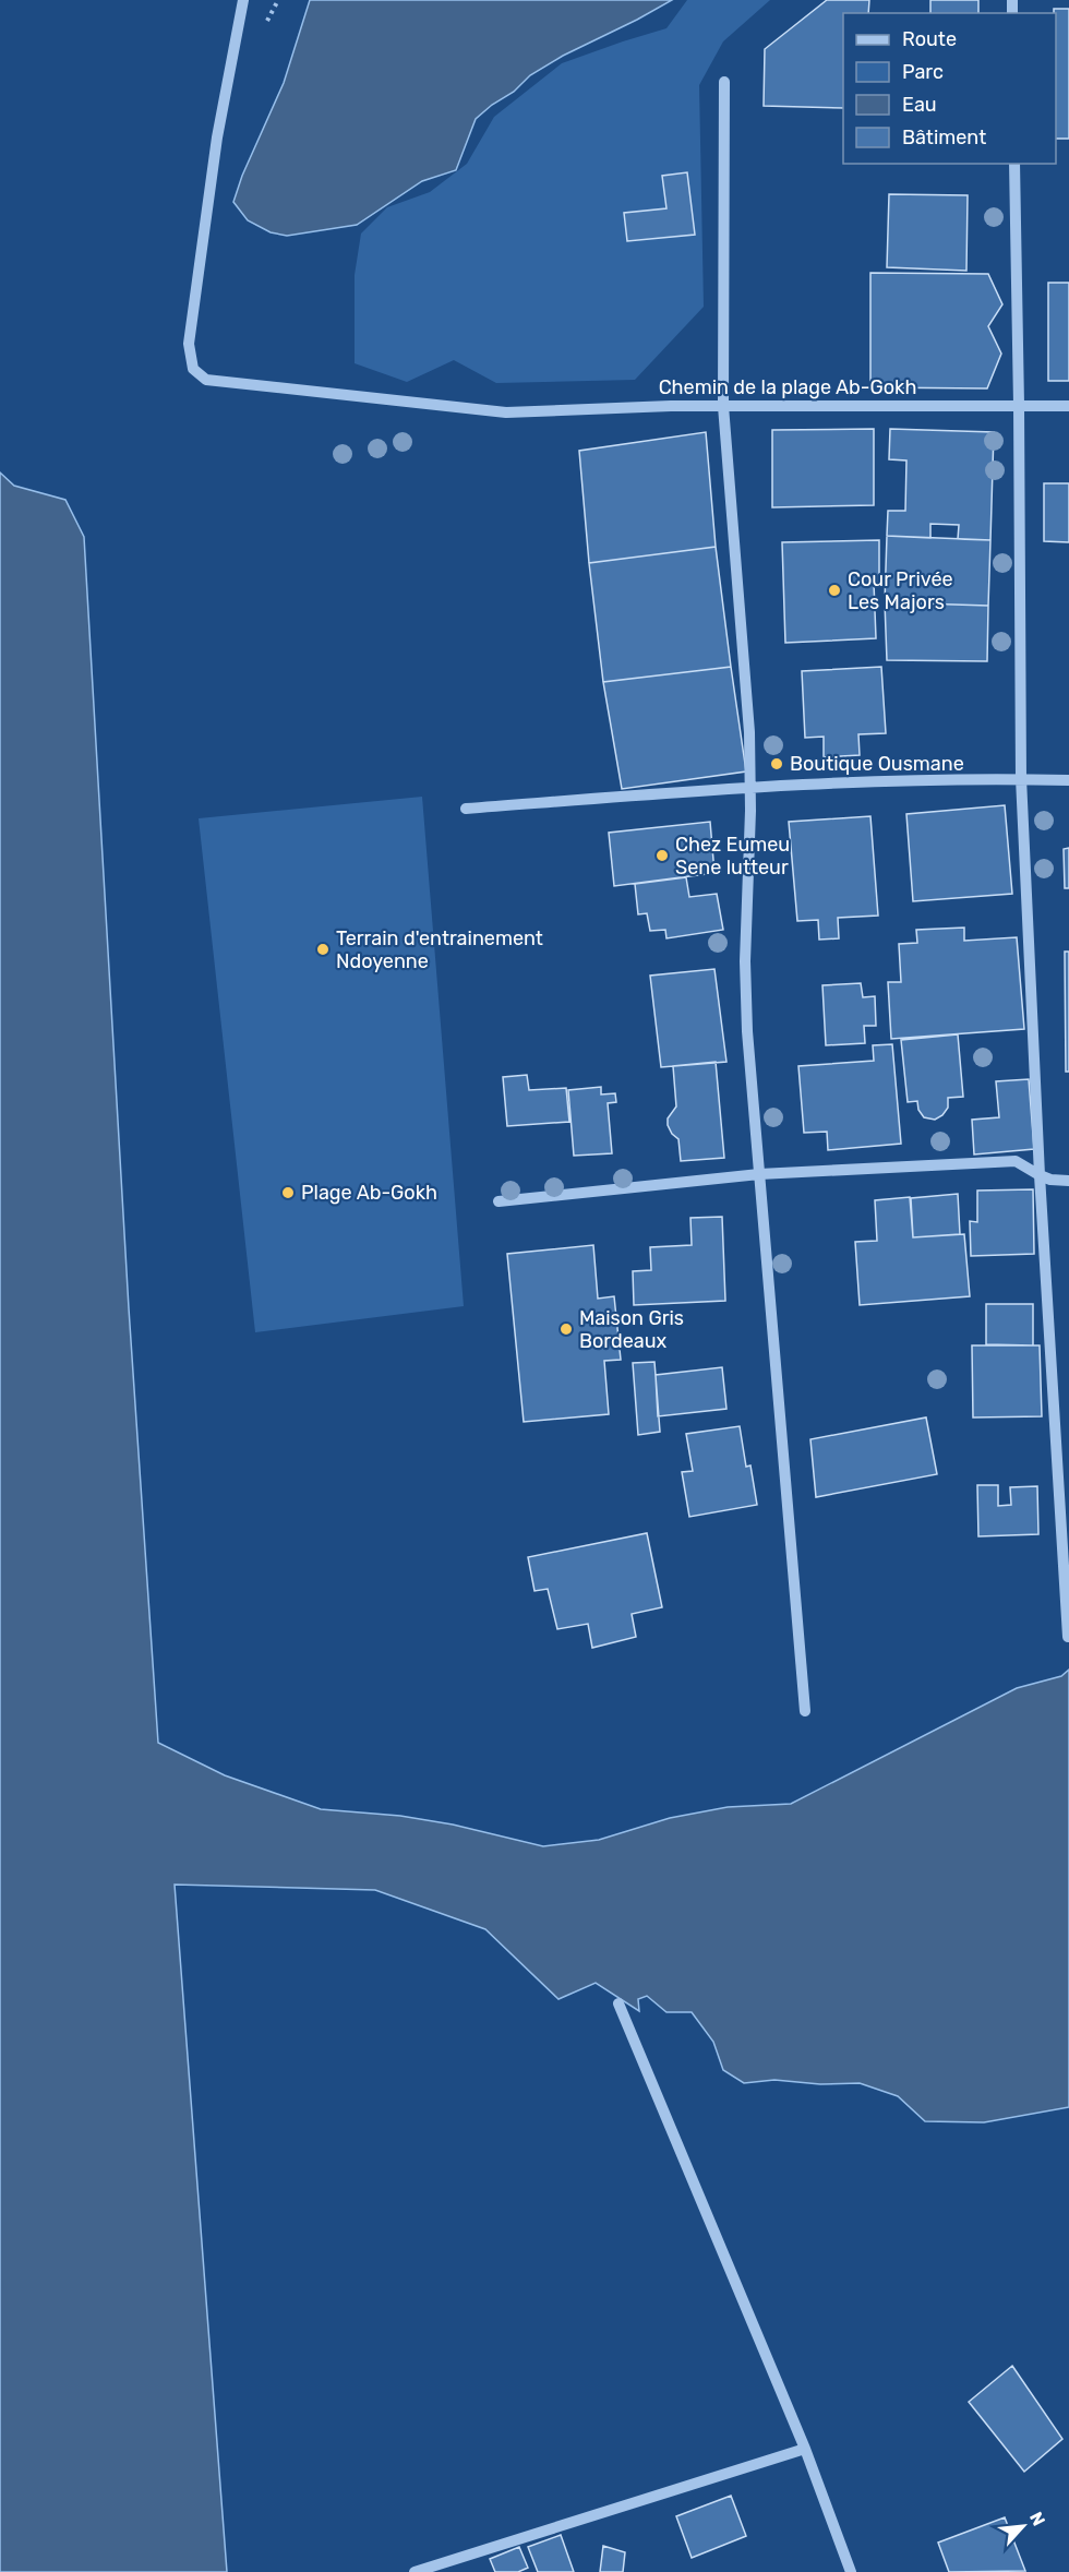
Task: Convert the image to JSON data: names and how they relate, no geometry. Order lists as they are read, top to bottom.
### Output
{
  "streets": {
    "street": ["Chemin de la plage Ab-Gokh"]
  },
  "places": [
    "Cour Privée Les Majors",
    "Boutique Ousmane",
    "Chez Eumeu Sene lutteur",
    "Terrain d'entrainement Ndoyenne",
    "Plage Ab-Gokh",
    "Maison Gris Bordeaux"
  ],
  "legend": [
    "Route",
    "Parc",
    "Eau",
    "Bâtiment"
  ],
  "north": "top right"
}
